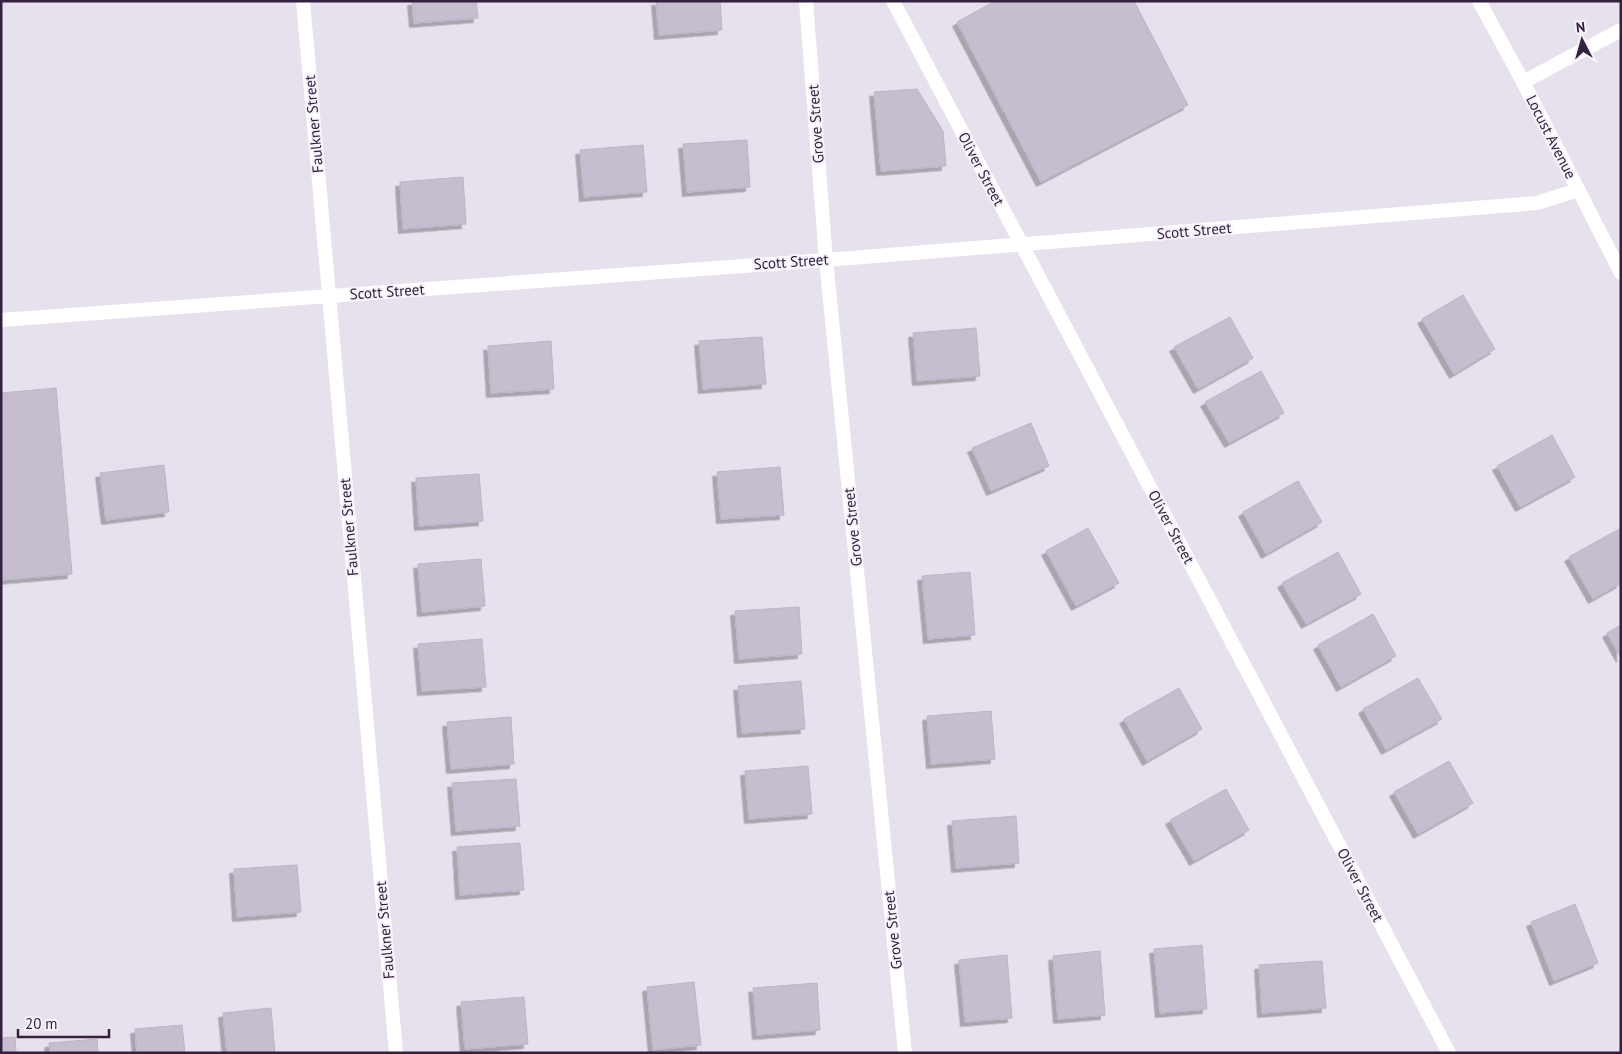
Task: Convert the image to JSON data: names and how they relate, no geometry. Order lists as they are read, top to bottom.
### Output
{
  "streets": {
    "street": [
      "Faulkner Street",
      "Grove Street",
      "Locust Avenue",
      "Oliver Street",
      "Scott Street"
    ]
  },
  "crossings": [
    ["Faulkner Street", "Scott Street"],
    ["Grove Street", "Scott Street"],
    ["Locust Avenue", "Scott Street"],
    ["Oliver Street", "Scott Street"]
  ],
  "scale_bar": "20 m",
  "north": "top"
}
